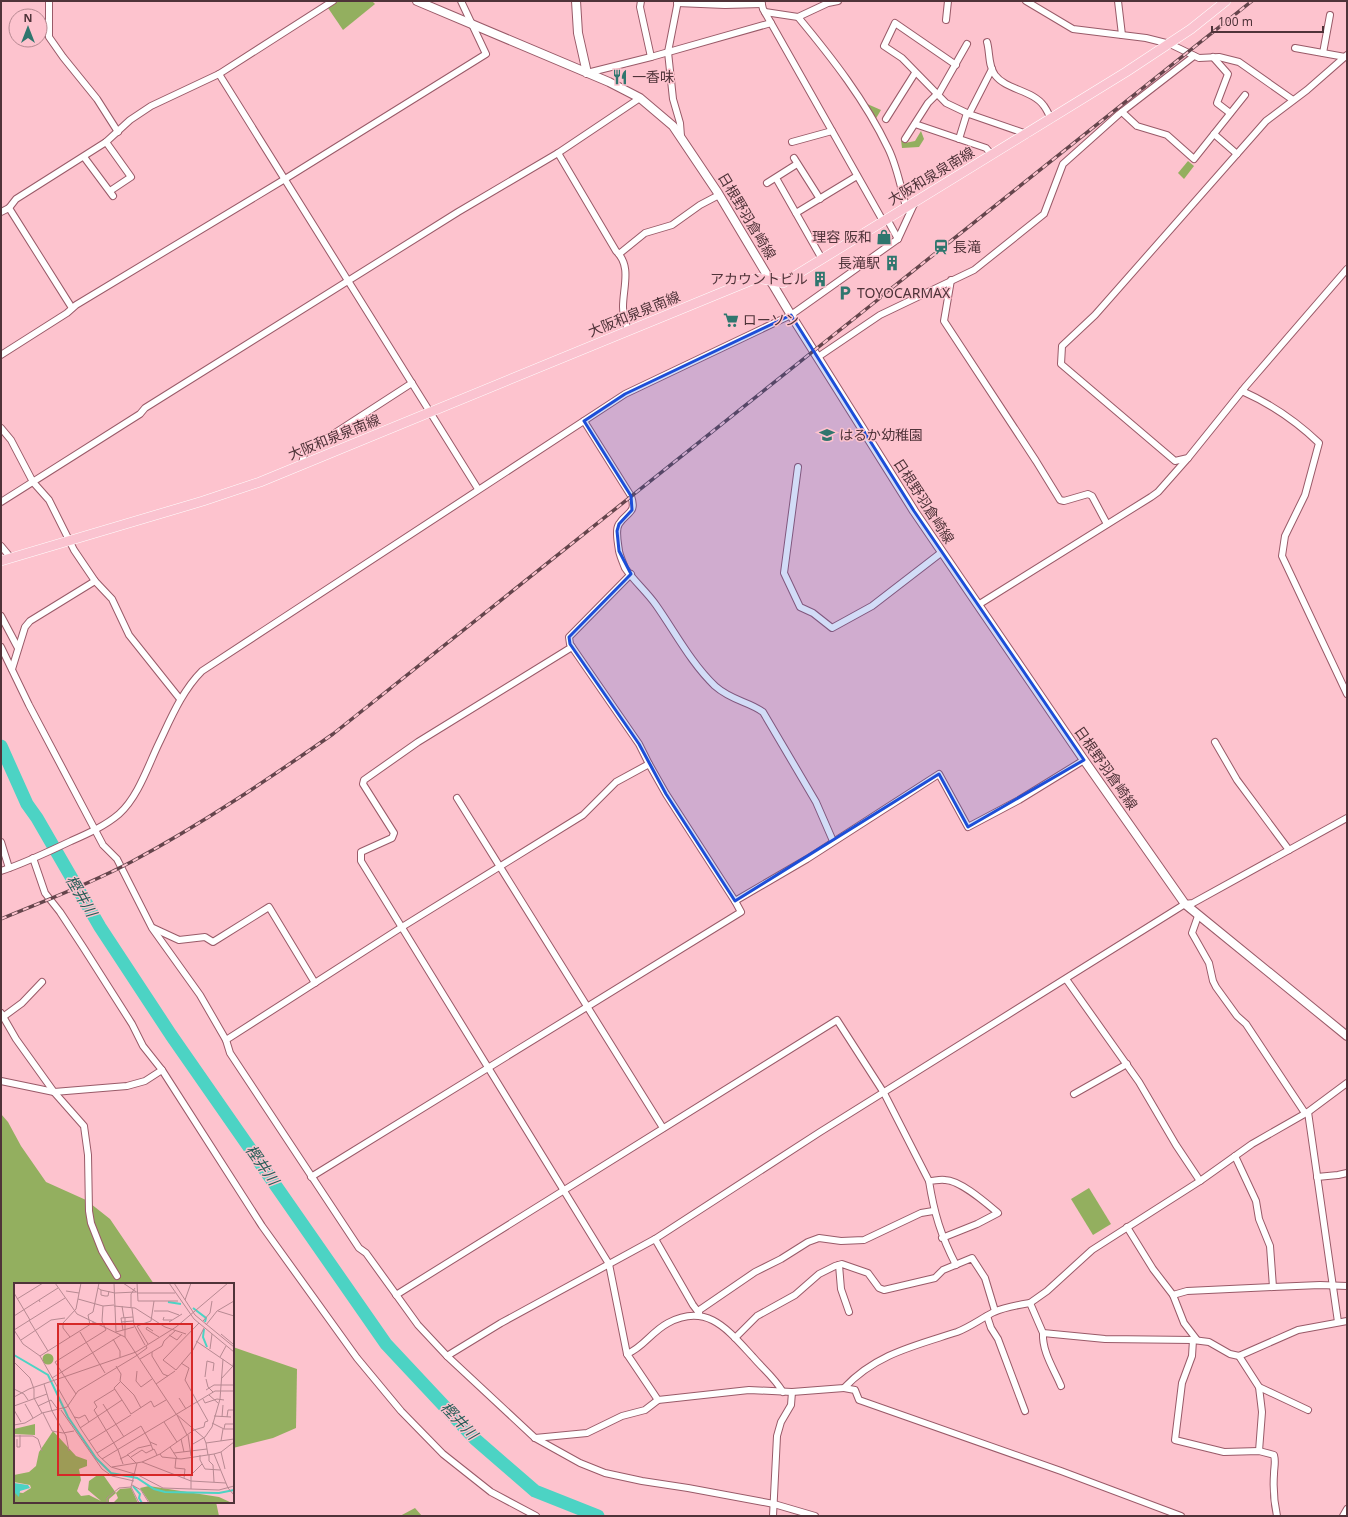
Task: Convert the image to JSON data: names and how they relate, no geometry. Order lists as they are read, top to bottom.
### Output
{
  "streets": {
    "main road": ["大阪和泉泉南線", "日根野羽倉崎線"]
  },
  "crossings": [
    ["大阪和泉泉南線", "日根野羽倉崎線"]
  ],
  "water": ["樫井川"],
  "places": {
    "restaurant": ["一香味"],
    "shop": ["理容 阪和"],
    "station": ["長滝"],
    "building": ["長滝駅", "アカウントビル"],
    "parking": ["TOYOCARMAX"],
    "supermarket": ["ローソン"],
    "school or university": ["はるか幼稚園"]
  },
  "scale_bar": "100 m",
  "north": "top"
}
